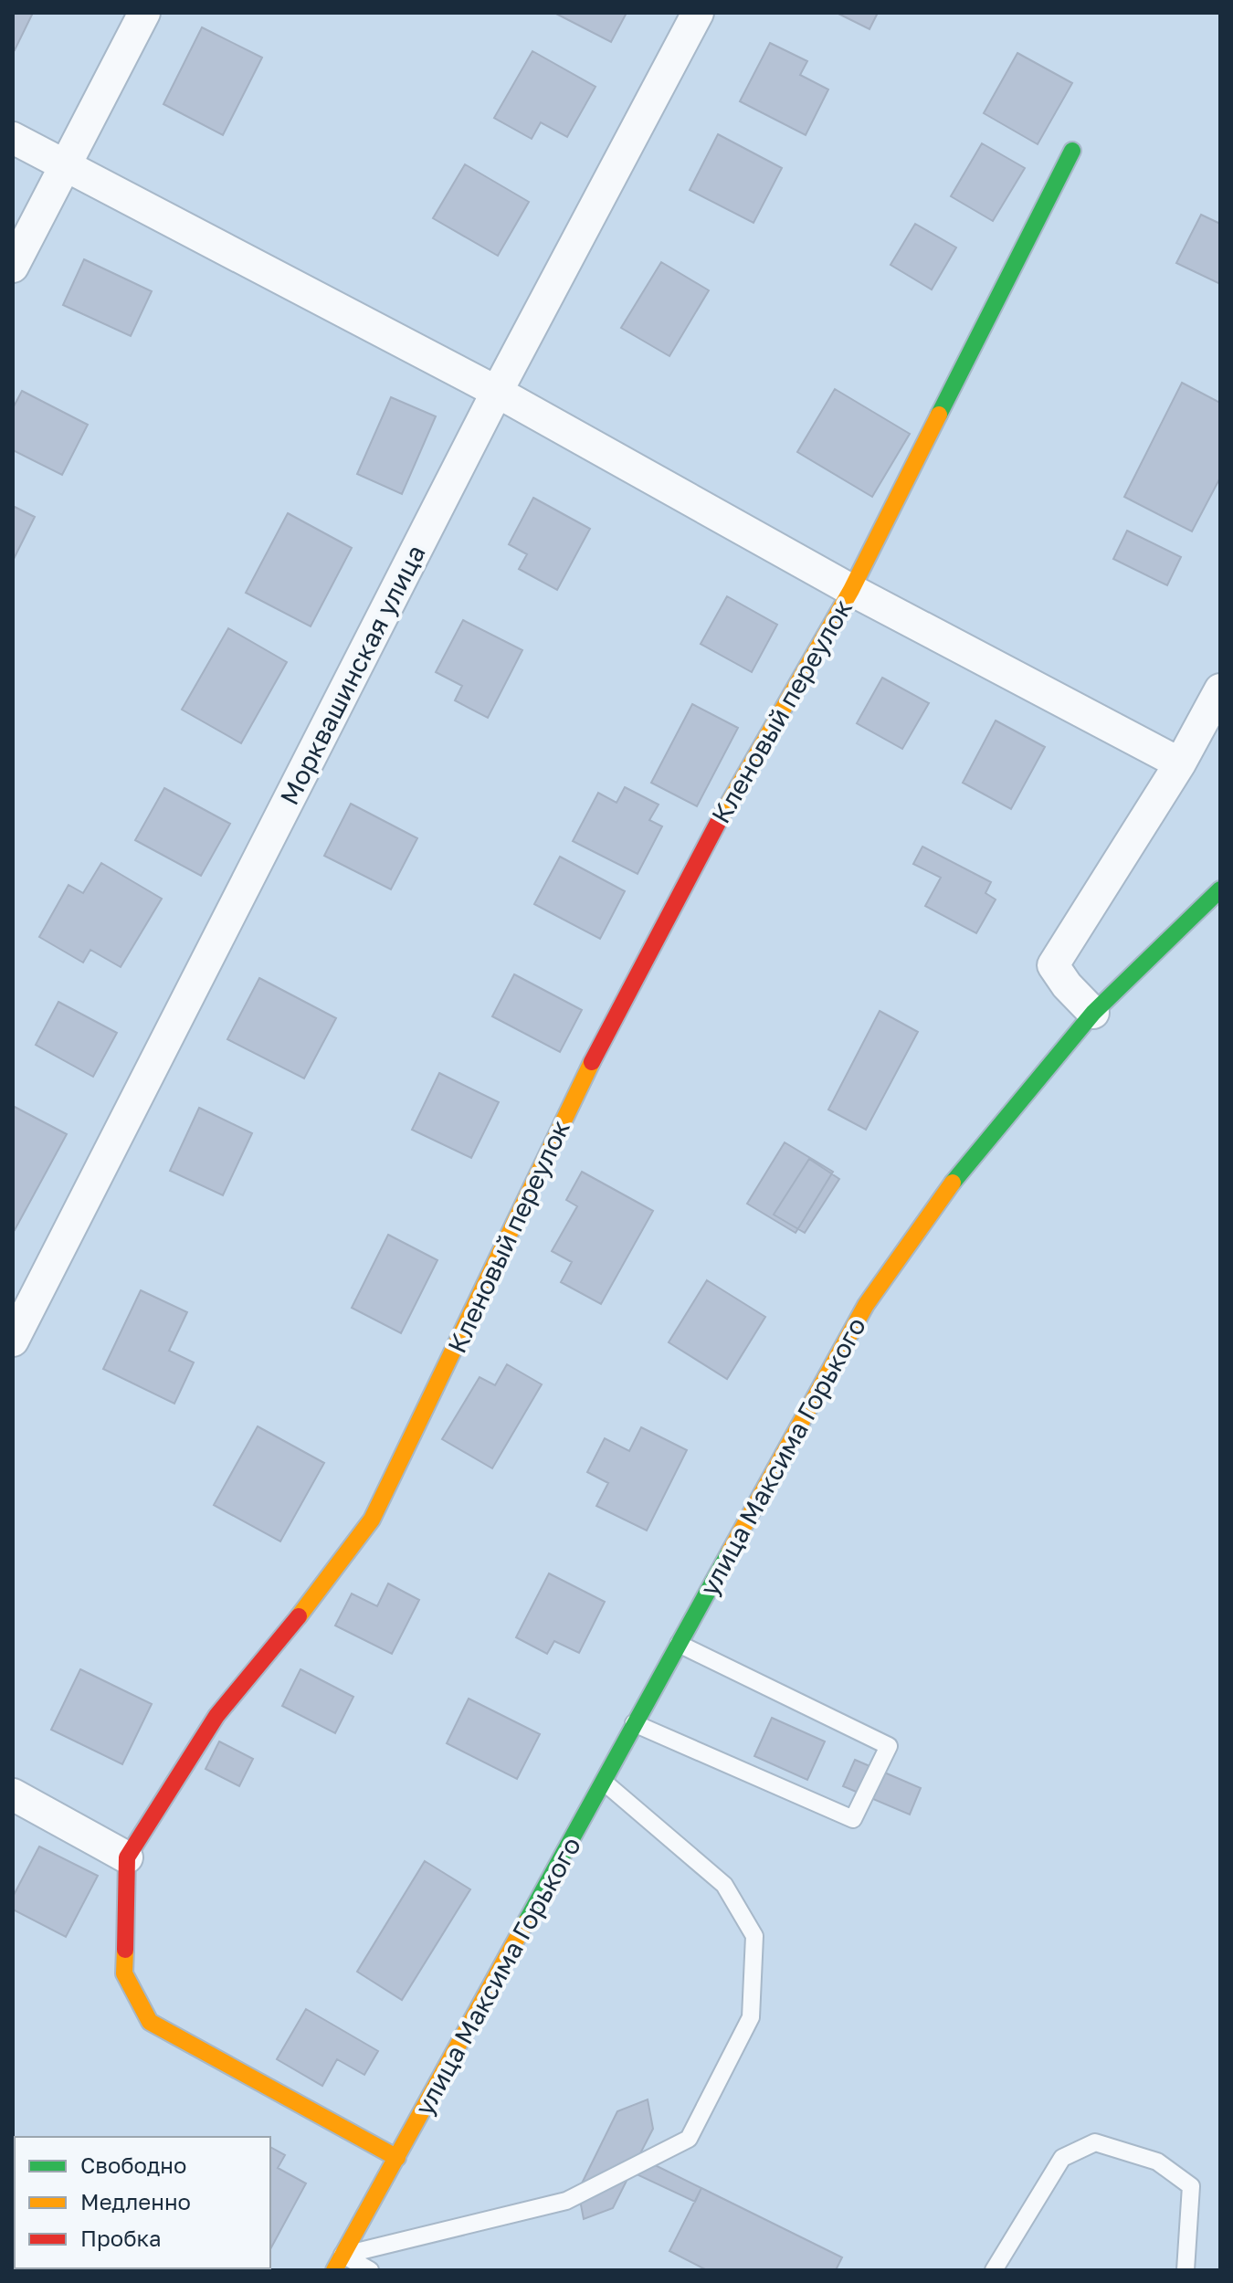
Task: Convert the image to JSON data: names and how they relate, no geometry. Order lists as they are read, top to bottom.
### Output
{
  "streets": {
    "street": ["Морквашинская улица", "Кленовый переулок", "улица Максима Горького"]
  },
  "legend": ["Свободно", "Медленно", "Пробка"]
}
